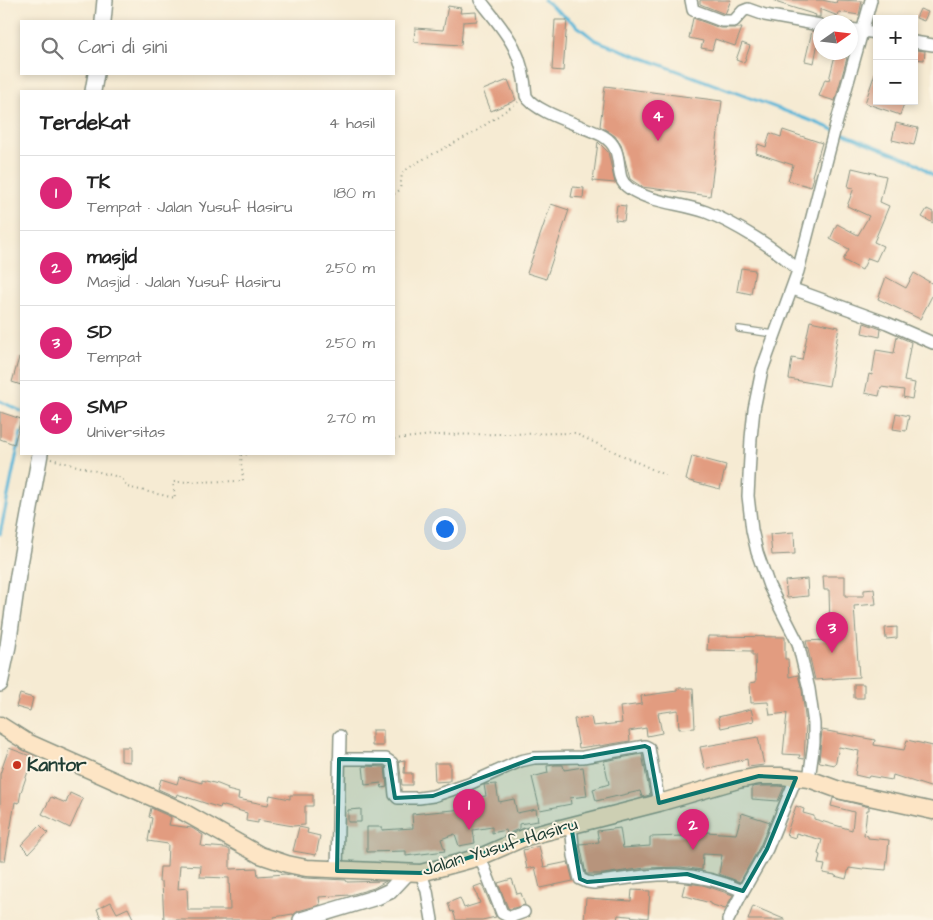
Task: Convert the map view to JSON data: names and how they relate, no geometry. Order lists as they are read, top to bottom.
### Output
{
  "streets": {
    "main road": ["Jalan Yusuf Hasiru"]
  },
  "places": ["Kantor"],
  "north": "right",
  "page": {
    "map_buttons": ["+", "−"],
    "search": "Cari di sini",
    "heading": ["Terdekat", "4 hasil"],
    "pins": [
      "4",
      "3",
      "1",
      "2"
    ],
    "list": [
      {
        "mark": "1",
        "name": "TK",
        "note": "Tempat · Jalan Yusuf Hasiru",
        "value": "180 m"
      },
      {
        "mark": "2",
        "name": "masjid",
        "note": "Masjid · Jalan Yusuf Hasiru",
        "value": "250 m"
      },
      {
        "mark": "3",
        "name": "SD",
        "note": "Tempat",
        "value": "250 m"
      },
      {
        "mark": "4",
        "name": "SMP",
        "note": "Universitas",
        "value": "270 m"
      }
    ]
  }
}
